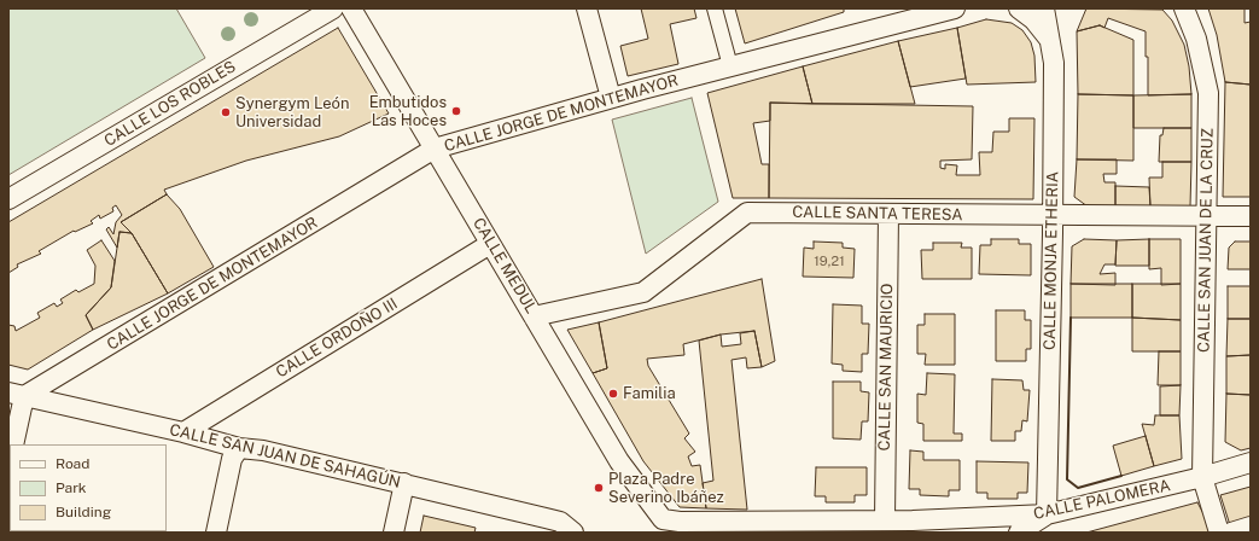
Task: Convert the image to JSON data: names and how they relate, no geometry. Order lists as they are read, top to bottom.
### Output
{
  "streets": {
    "street": [
      "CALLE LOS ROBLES",
      "CALLE JORGE DE MONTEMAYOR",
      "CALLE SANTA TERESA",
      "CALLE SAN JUAN DE LA CRUZ",
      "CALLE MONJA ETHERIA",
      "CALLE MEDUL",
      "CALLE ORDOÑO III",
      "CALLE SAN MAURICIO",
      "CALLE SAN JUAN DE SAHAGÚN",
      "CALLE PALOMERA"
    ]
  },
  "crossings": [
    ["CALLE JORGE DE MONTEMAYOR", "CALLE MEDUL"],
    ["CALLE JORGE DE MONTEMAYOR", "CALLE SAN JUAN DE SAHAGÚN"],
    ["CALLE SANTA TERESA", "CALLE SAN JUAN DE LA CRUZ"],
    ["CALLE SANTA TERESA", "CALLE MONJA ETHERIA"],
    ["CALLE SANTA TERESA", "CALLE MEDUL"],
    ["CALLE SANTA TERESA", "CALLE SAN MAURICIO"],
    ["CALLE SAN JUAN DE LA CRUZ", "CALLE PALOMERA"],
    ["CALLE MONJA ETHERIA", "CALLE PALOMERA"],
    ["CALLE MEDUL", "CALLE ORDOÑO III"],
    ["CALLE MEDUL", "CALLE PALOMERA"],
    ["CALLE ORDOÑO III", "CALLE SAN JUAN DE SAHAGÚN"],
    ["CALLE SAN MAURICIO", "CALLE PALOMERA"]
  ],
  "places": [
    "Embutidos Las Hoces",
    "Synergym León Universidad",
    "Familia",
    "Plaza Padre Severino Ibáñez"
  ],
  "house_numbers": ["19,21"],
  "legend": ["Road", "Park", "Building"]
}
